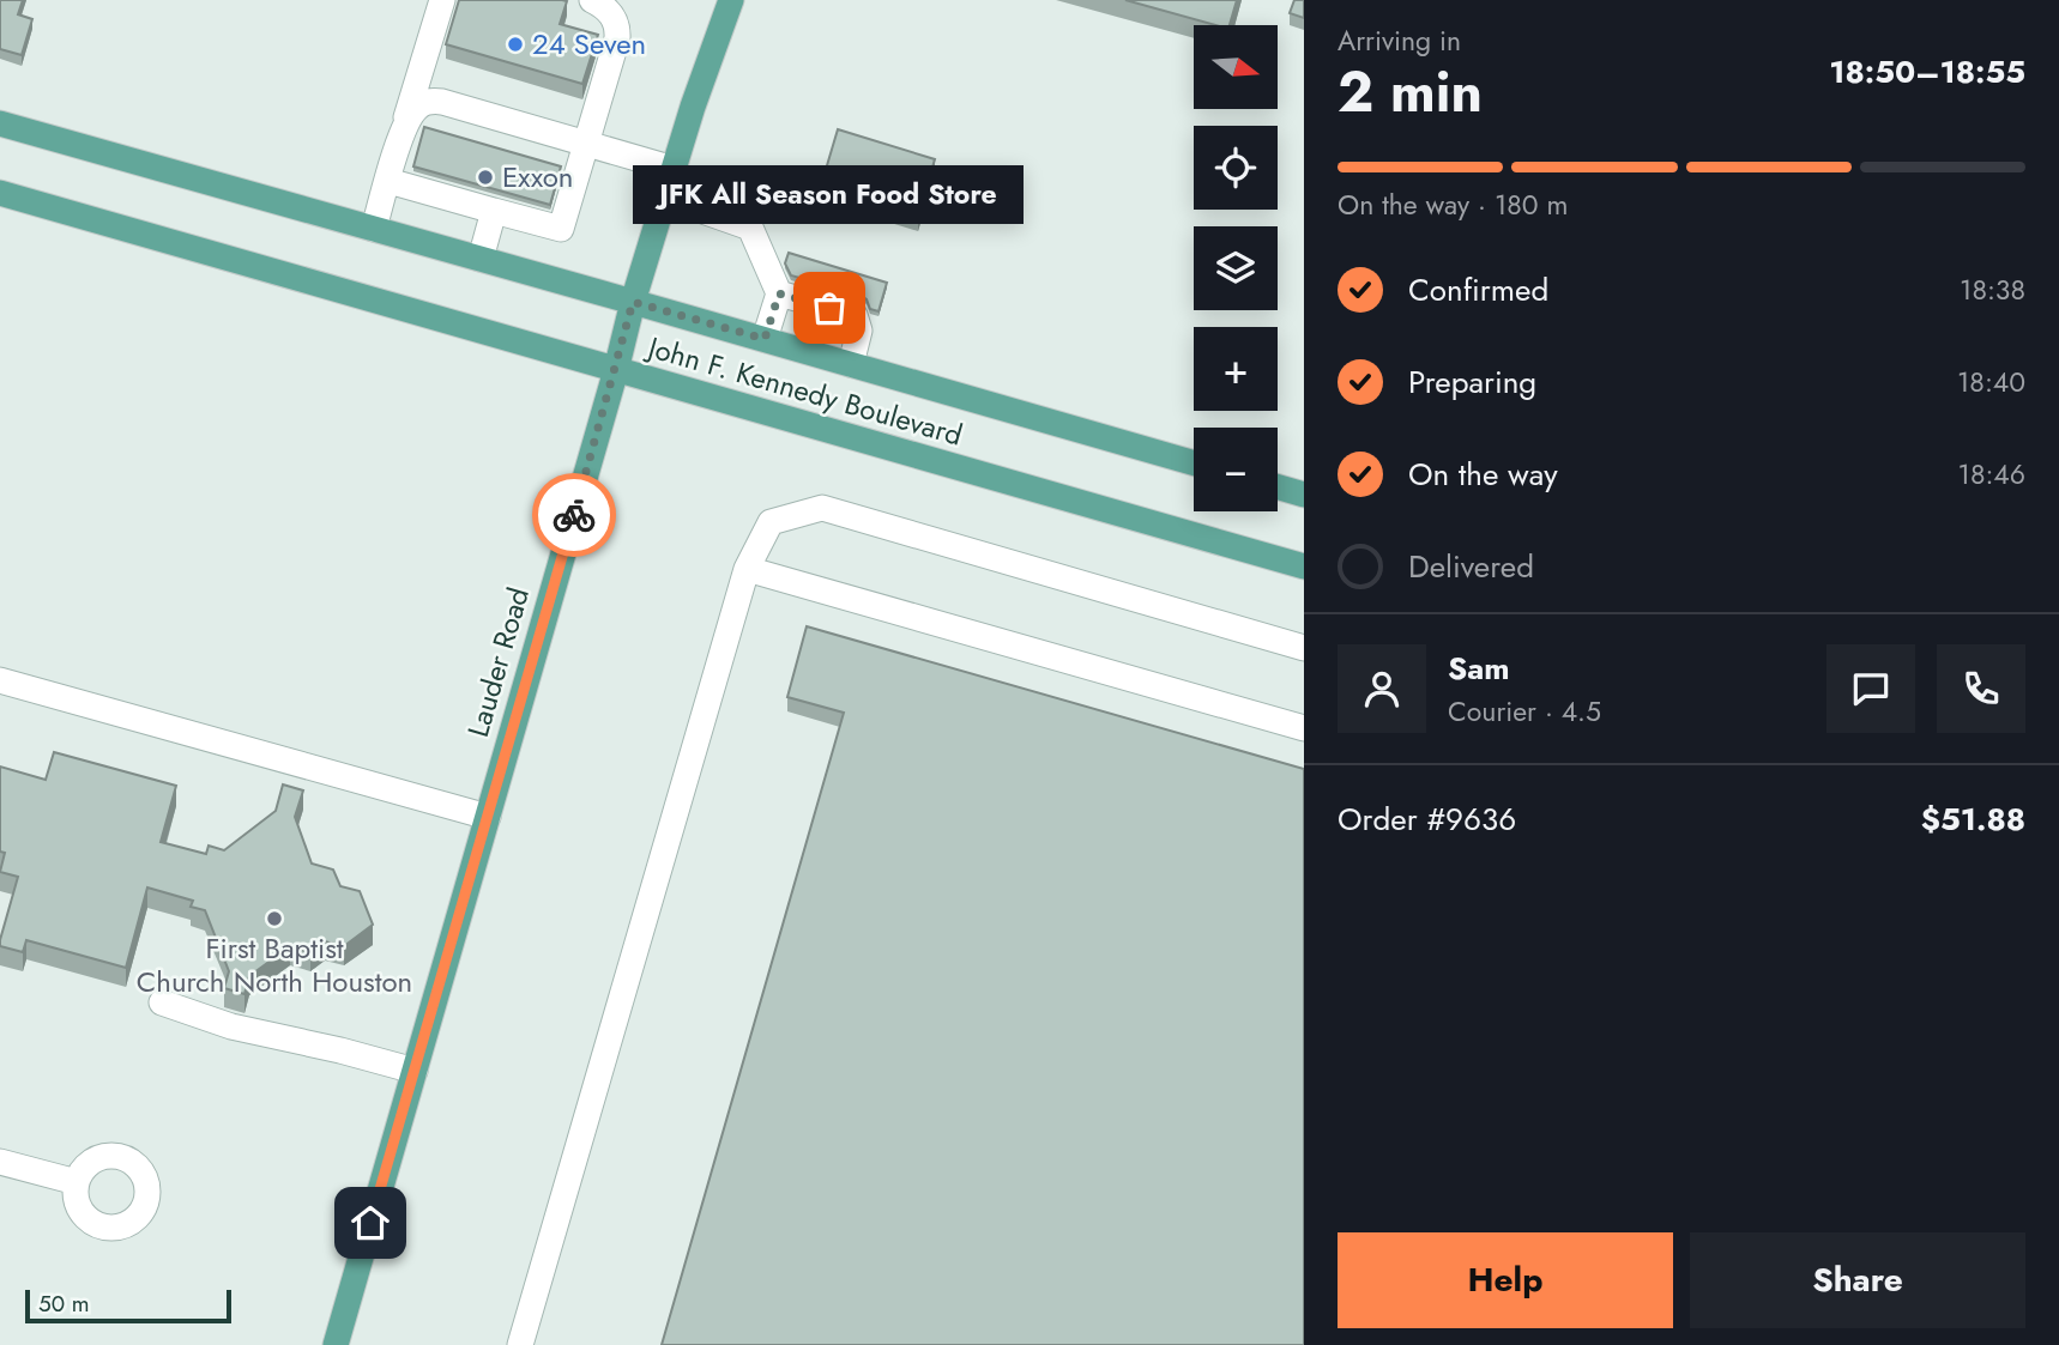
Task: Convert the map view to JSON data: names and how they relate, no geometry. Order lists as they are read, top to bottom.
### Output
{
  "streets": {
    "main road": ["John F. Kennedy Boulevard", "Lauder Road"]
  },
  "crossings": [
    ["John F. Kennedy Boulevard", "Lauder Road"]
  ],
  "places": [
    "24 Seven",
    "Exxon",
    "JFK All Season Food Store",
    "First Baptist Church North Houston"
  ],
  "scale_bar": "50 m",
  "north": "right",
  "page": {
    "heading": ["2 min", "Arriving in", "18:50–18:55"],
    "panel": [
      "Sam",
      "Courier · 4.5",
      "Order #9636",
      "$51.88"
    ],
    "map_buttons": ["+", "−"],
    "bar": "On the way · 180 m",
    "bubble": "JFK All Season Food Store",
    "list": [
      ["Confirmed", "18:38"],
      ["Preparing", "18:40"],
      ["On the way", "18:46"],
      "Delivered"
    ],
    "buttons": ["Help", "Share"],
    "scale": "50 m"
  }
}
